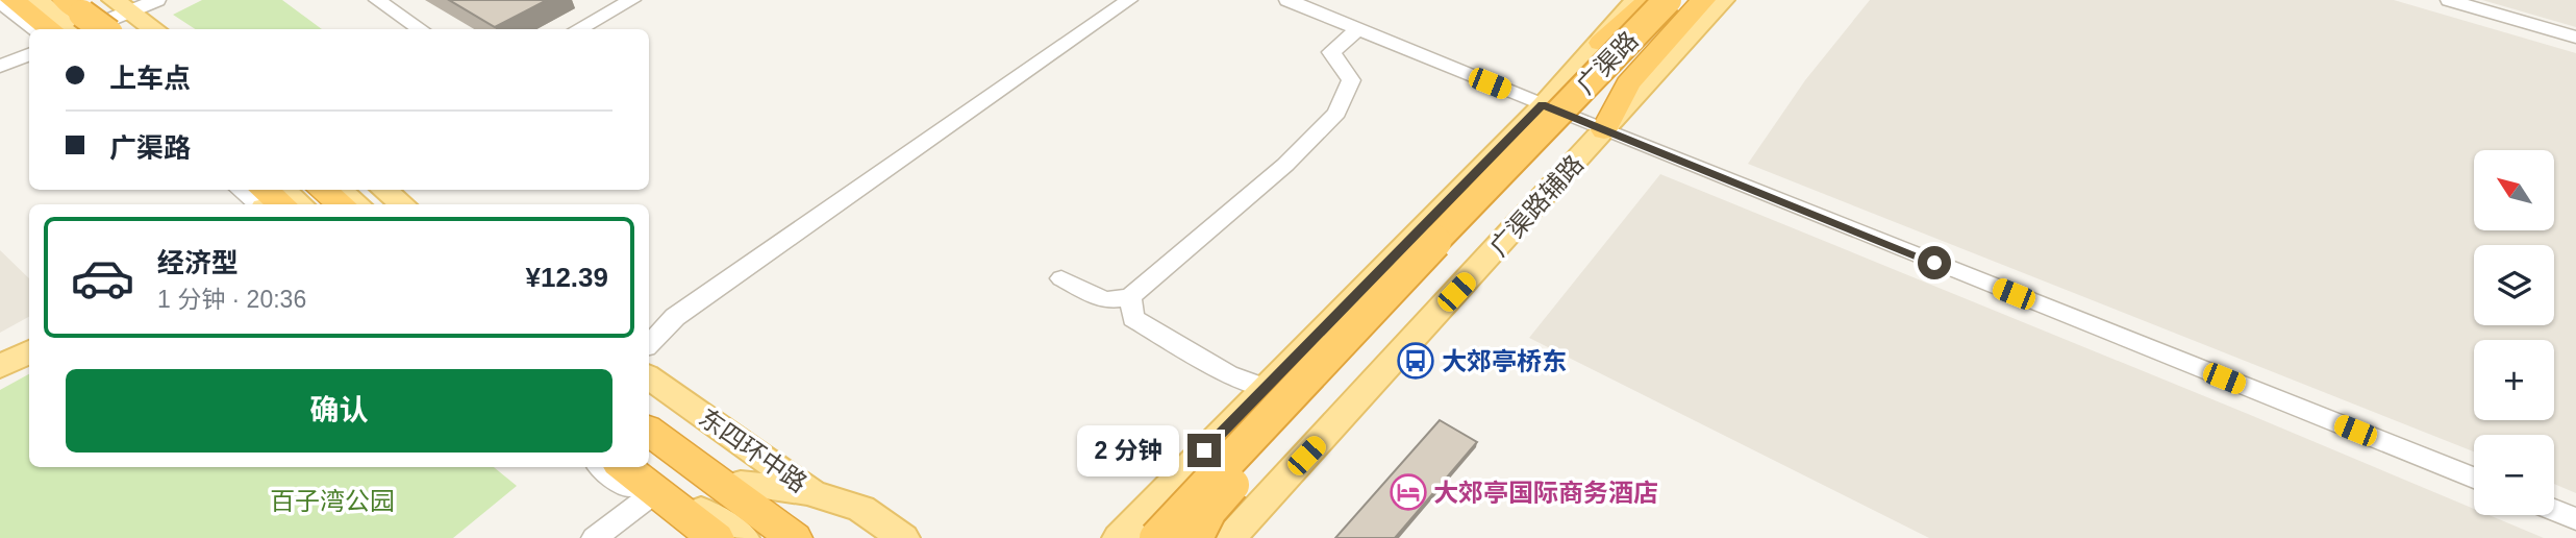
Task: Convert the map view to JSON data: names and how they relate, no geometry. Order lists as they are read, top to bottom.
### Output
{
  "streets": {
    "highway": ["广渠路", "东四环中路"],
    "main road": ["广渠路辅路"]
  },
  "parks": ["百子湾公园"],
  "places": {
    "bus stop": ["大郊亭桥东"],
    "hotel": ["大郊亭国际商务酒店"]
  },
  "north": "top left",
  "page": {
    "banner": ["上车点", "广渠路"],
    "map_buttons": ["+", "−"],
    "list": [
      {
        "name": "经济型",
        "note": "1 分钟 · 20:36",
        "value": "¥12.39"
      }
    ],
    "buttons": "确认",
    "bubble": "2 分钟"
  }
}
